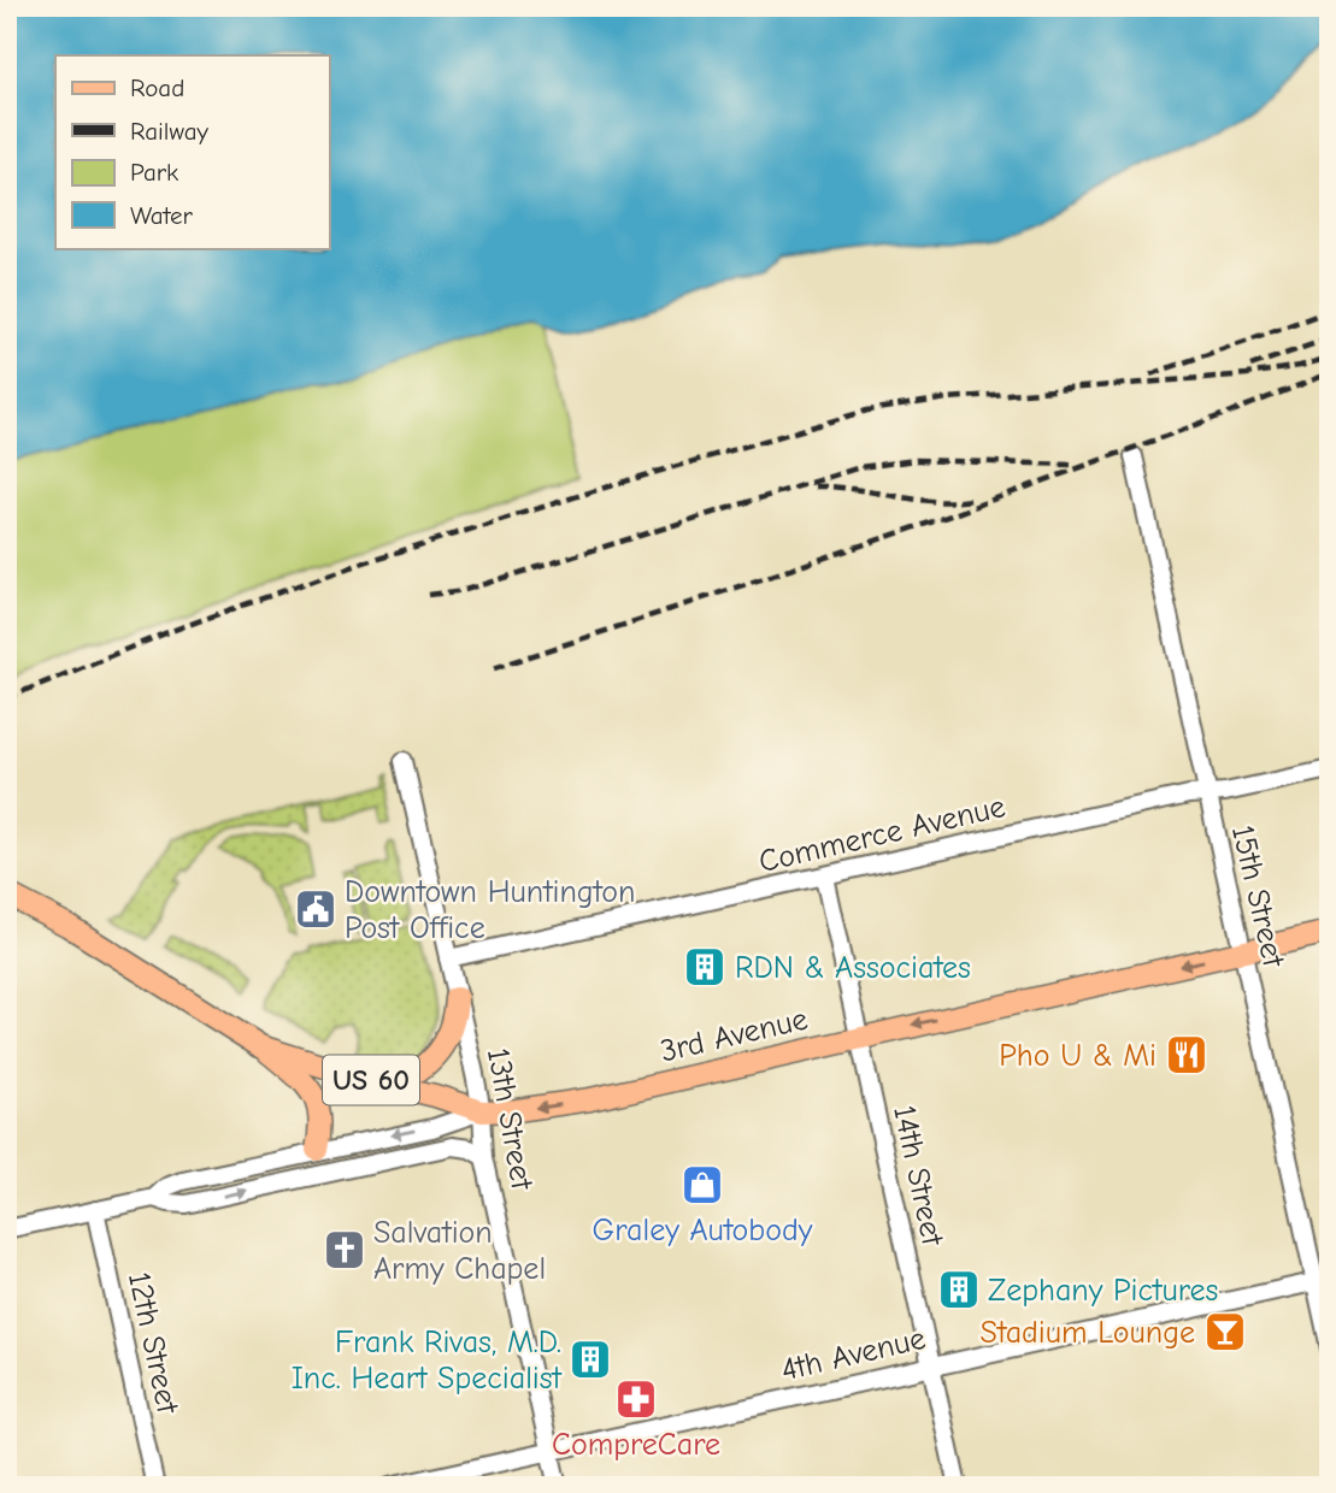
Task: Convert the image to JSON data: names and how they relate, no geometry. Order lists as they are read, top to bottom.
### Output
{
  "streets": {
    "main road": ["3rd Avenue", "US 60"],
    "street": [
      "Commerce Avenue",
      "15th Street",
      "13th Street",
      "14th Street",
      "12th Street",
      "4th Avenue"
    ]
  },
  "crossings": [
    ["Commerce Avenue", "15th Street"],
    ["Commerce Avenue", "13th Street"],
    ["Commerce Avenue", "14th Street"],
    ["15th Street", "3rd Avenue"],
    ["15th Street", "4th Avenue"],
    ["3rd Avenue", "US 60"],
    ["3rd Avenue", "13th Street"],
    ["3rd Avenue", "14th Street"],
    ["3rd Avenue", "12th Street"],
    ["US 60", "13th Street"],
    ["13th Street", "4th Avenue"],
    ["14th Street", "4th Avenue"]
  ],
  "places": {
    "public building": ["Downtown Huntington Post Office"],
    "building": ["RDN & Associates", "Zephany Pictures", "Frank Rivas, M.D. Inc. Heart Specialist"],
    "restaurant": ["Pho U & Mi"],
    "shop": ["Graley Autobody"],
    "church": ["Salvation Army Chapel"],
    "bar": ["Stadium Lounge"],
    "pharmacy": ["CompreCare"]
  },
  "legend": [
    "Road",
    "Railway",
    "Park",
    "Water"
  ]
}
